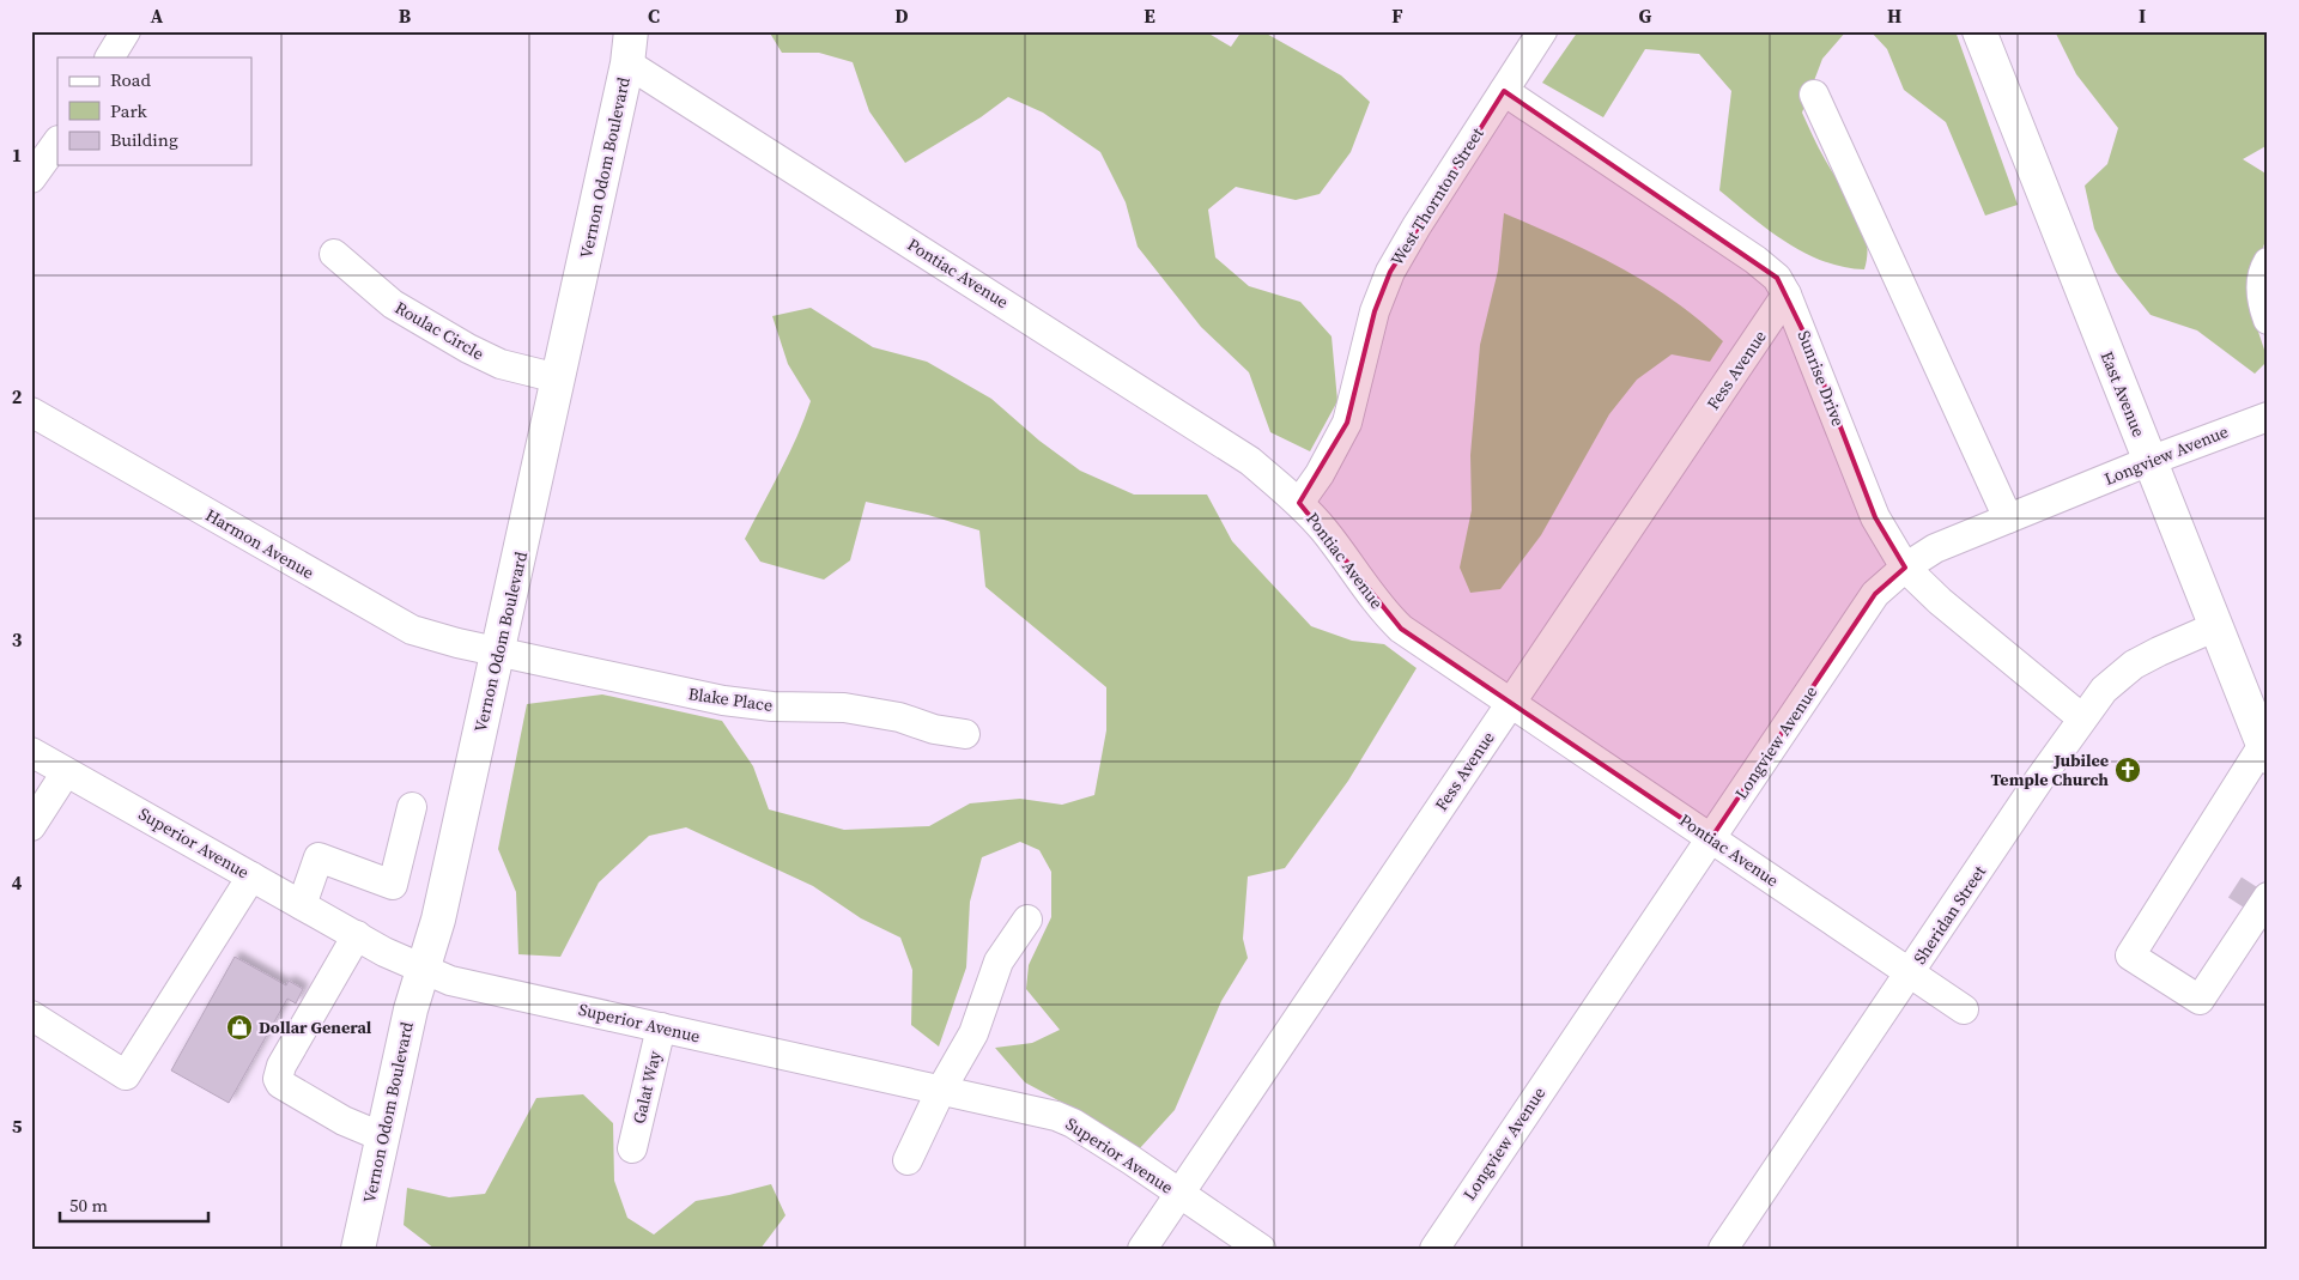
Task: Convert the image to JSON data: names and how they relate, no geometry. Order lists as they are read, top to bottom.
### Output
{
  "streets": {
    "main road": ["Vernon Odom Boulevard", "East Avenue"],
    "street": [
      "West Thornton Street",
      "Pontiac Avenue",
      "Roulac Circle",
      "Fess Avenue",
      "Sunrise Drive",
      "Longview Avenue",
      "Harmon Avenue",
      "Blake Place",
      "Superior Avenue",
      "Sheridan Street",
      "Galat Way"
    ]
  },
  "crossings": [
    ["Vernon Odom Boulevard", "Pontiac Avenue"],
    ["Vernon Odom Boulevard", "Roulac Circle"],
    ["Vernon Odom Boulevard", "Harmon Avenue"],
    ["Vernon Odom Boulevard", "Blake Place"],
    ["Vernon Odom Boulevard", "Superior Avenue"],
    ["West Thornton Street", "Pontiac Avenue"],
    ["West Thornton Street", "Sunrise Drive"],
    ["Pontiac Avenue", "Fess Avenue"],
    ["Pontiac Avenue", "Longview Avenue"],
    ["Pontiac Avenue", "Sheridan Street"],
    ["Fess Avenue", "Sunrise Drive"],
    ["Fess Avenue", "Superior Avenue"],
    ["Sunrise Drive", "Longview Avenue"],
    ["Sunrise Drive", "Sheridan Street"],
    ["East Avenue", "Longview Avenue"],
    ["East Avenue", "Sheridan Street"],
    ["Harmon Avenue", "Blake Place"],
    ["Superior Avenue", "Galat Way"]
  ],
  "places": {
    "church": ["Jubilee Temple Church"],
    "shop": ["Dollar General"]
  },
  "legend": ["Road", "Park", "Building"],
  "scale_bar": "50 m",
  "grid": {
    "columns": [
      "A",
      "B",
      "C",
      "D",
      "E",
      "F",
      "G",
      "H",
      "I"
    ],
    "rows": [
      "1",
      "2",
      "3",
      "4",
      "5"
    ]
  }
}
